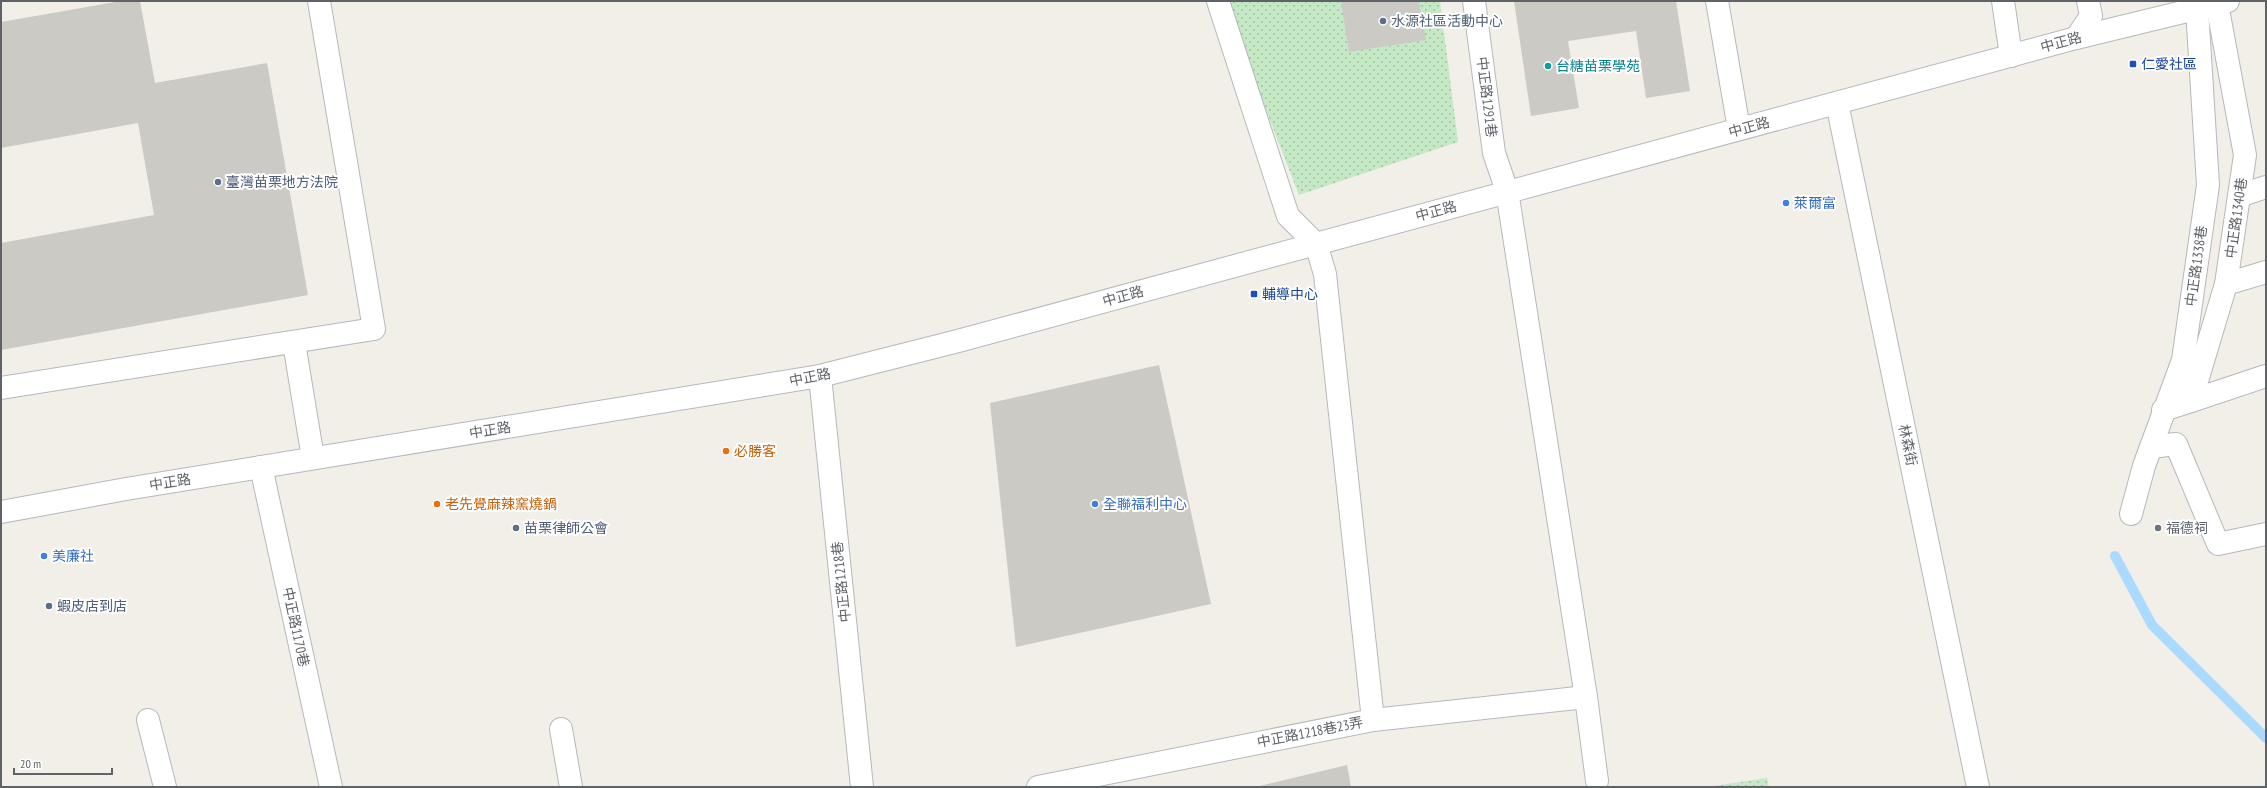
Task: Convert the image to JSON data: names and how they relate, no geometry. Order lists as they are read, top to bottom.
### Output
{
  "streets": {
    "street": [
      "中正路",
      "中正路1291巷",
      "中正路1340巷",
      "中正路1338巷",
      "林森街",
      "中正路1218巷",
      "中正路1170巷",
      "中正路1218巷23弄"
    ]
  },
  "crossings": [
    ["中正路", "中正路1291巷"],
    ["中正路", "中正路1340巷"],
    ["中正路", "中正路1338巷"],
    ["中正路", "林森街"],
    ["中正路", "中正路1218巷"],
    ["中正路", "中正路1170巷"],
    ["中正路1291巷", "中正路1218巷23弄"]
  ],
  "places": {
    "other": [
      "水源社區活動中心",
      "台糖苗栗學苑",
      "臺灣苗栗地方法院",
      "萊爾富",
      "必勝客",
      "老先覺麻辣窯燒鍋",
      "全聯福利中心",
      "苗栗律師公會",
      "福德祠",
      "美廉社",
      "蝦皮店到店"
    ],
    "transit": ["仁愛社區", "輔導中心"]
  },
  "scale_bar": "20 m"
}
